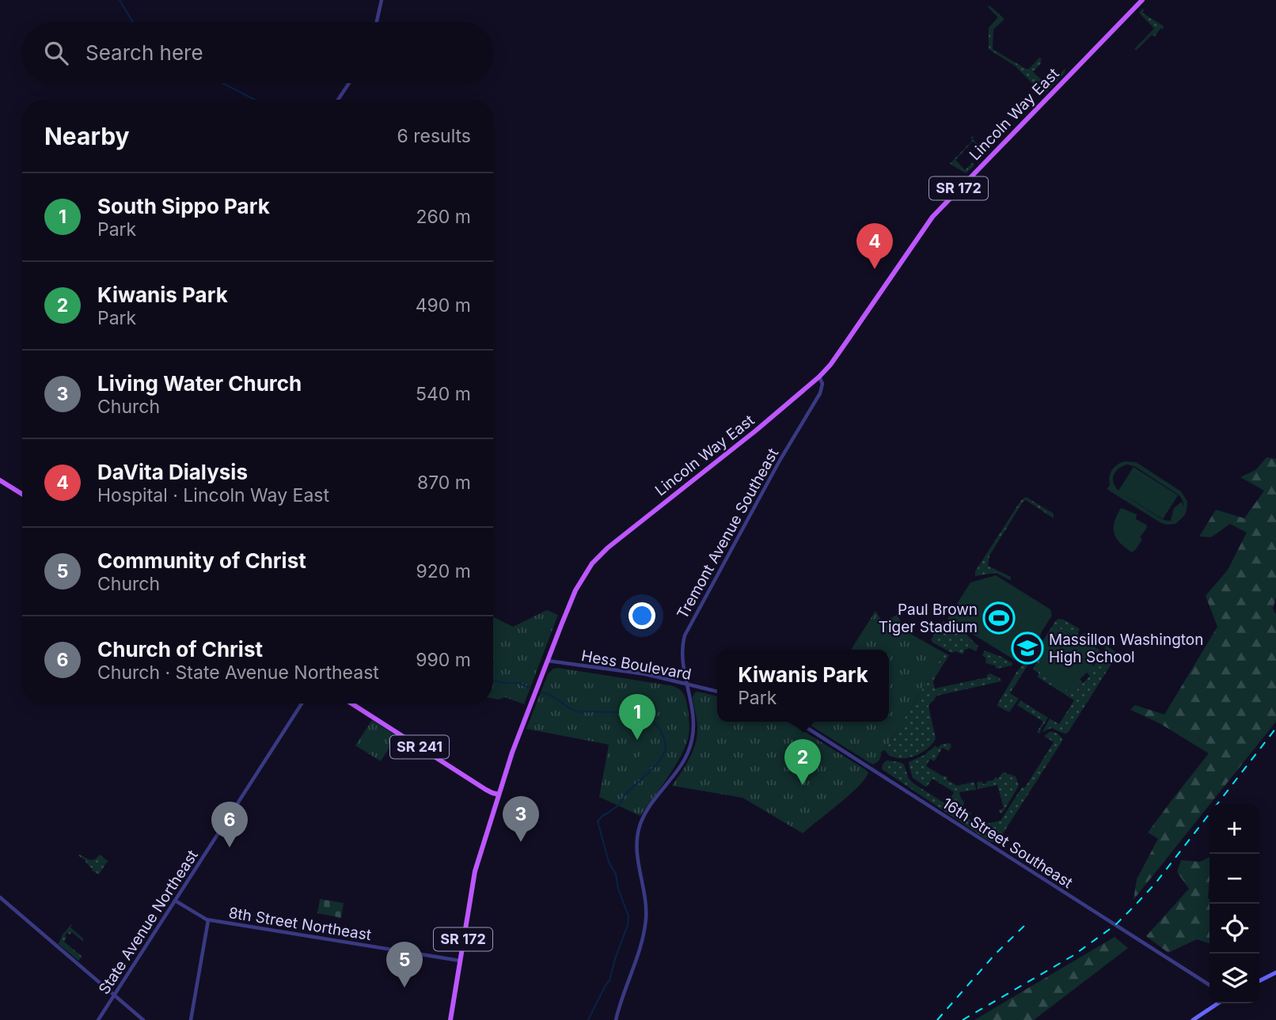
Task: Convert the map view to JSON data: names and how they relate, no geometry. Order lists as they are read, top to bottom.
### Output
{
  "streets": {
    "main road": ["Lincoln Way East", "SR 172", "SR 241"],
    "street": [
      "Tremont Avenue Southeast",
      "Hess Boulevard",
      "16th Street Southeast",
      "State Avenue Northeast",
      "8th Street Northeast"
    ]
  },
  "crossings": [
    ["Lincoln Way East", "Tremont Avenue Southeast"],
    ["Lincoln Way East", "Hess Boulevard"],
    ["Lincoln Way East", "SR 241"],
    ["Lincoln Way East", "8th Street Northeast"],
    ["Tremont Avenue Southeast", "Hess Boulevard"],
    ["State Avenue Northeast", "8th Street Northeast"]
  ],
  "places": {
    "sports": ["Paul Brown Tiger Stadium"],
    "school or university": ["Massillon Washington High School"]
  },
  "page": {
    "search": "Search here",
    "heading": ["Nearby", "6 results"],
    "list": [
      {
        "mark": "1",
        "name": "South Sippo Park",
        "note": "Park",
        "value": "260 m"
      },
      {
        "mark": "2",
        "name": "Kiwanis Park",
        "note": "Park",
        "value": "490 m"
      },
      {
        "mark": "3",
        "name": "Living Water Church",
        "note": "Church",
        "value": "540 m"
      },
      {
        "mark": "4",
        "name": "DaVita Dialysis",
        "note": "Hospital · Lincoln Way East",
        "value": "870 m"
      },
      {
        "mark": "5",
        "name": "Community of Christ",
        "note": "Church",
        "value": "920 m"
      },
      {
        "mark": "6",
        "name": "Church of Christ",
        "note": "Church · State Avenue Northeast",
        "value": "990 m"
      }
    ],
    "pins": [
      "4",
      "1",
      "2",
      "3",
      "6",
      "5"
    ],
    "popup": ["Kiwanis Park", "Park"],
    "map_buttons": ["+", "−"]
  }
}
